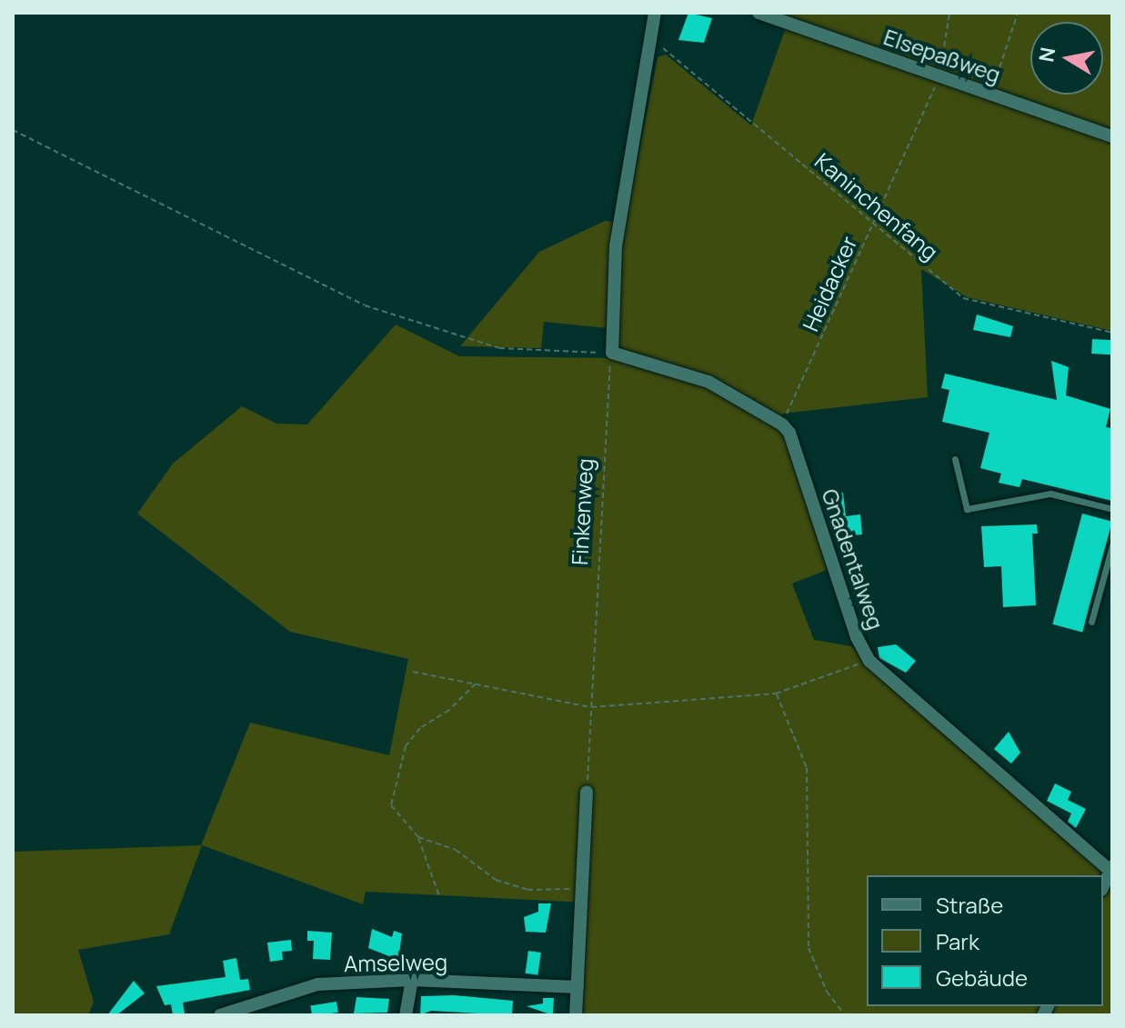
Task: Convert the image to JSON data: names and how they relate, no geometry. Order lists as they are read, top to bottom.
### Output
{
  "streets": {
    "street": ["Elsepaßweg", "Gnadentalweg", "Amselweg"],
    "path": ["Kaninchenfang", "Heidacker", "Finkenweg"]
  },
  "crossings": [
    ["Elsepaßweg", "Heidacker"],
    ["Kaninchenfang", "Heidacker"],
    ["Heidacker", "Gnadentalweg"]
  ],
  "legend": ["Straße", "Park", "Gebäude"],
  "north": "left"
}
